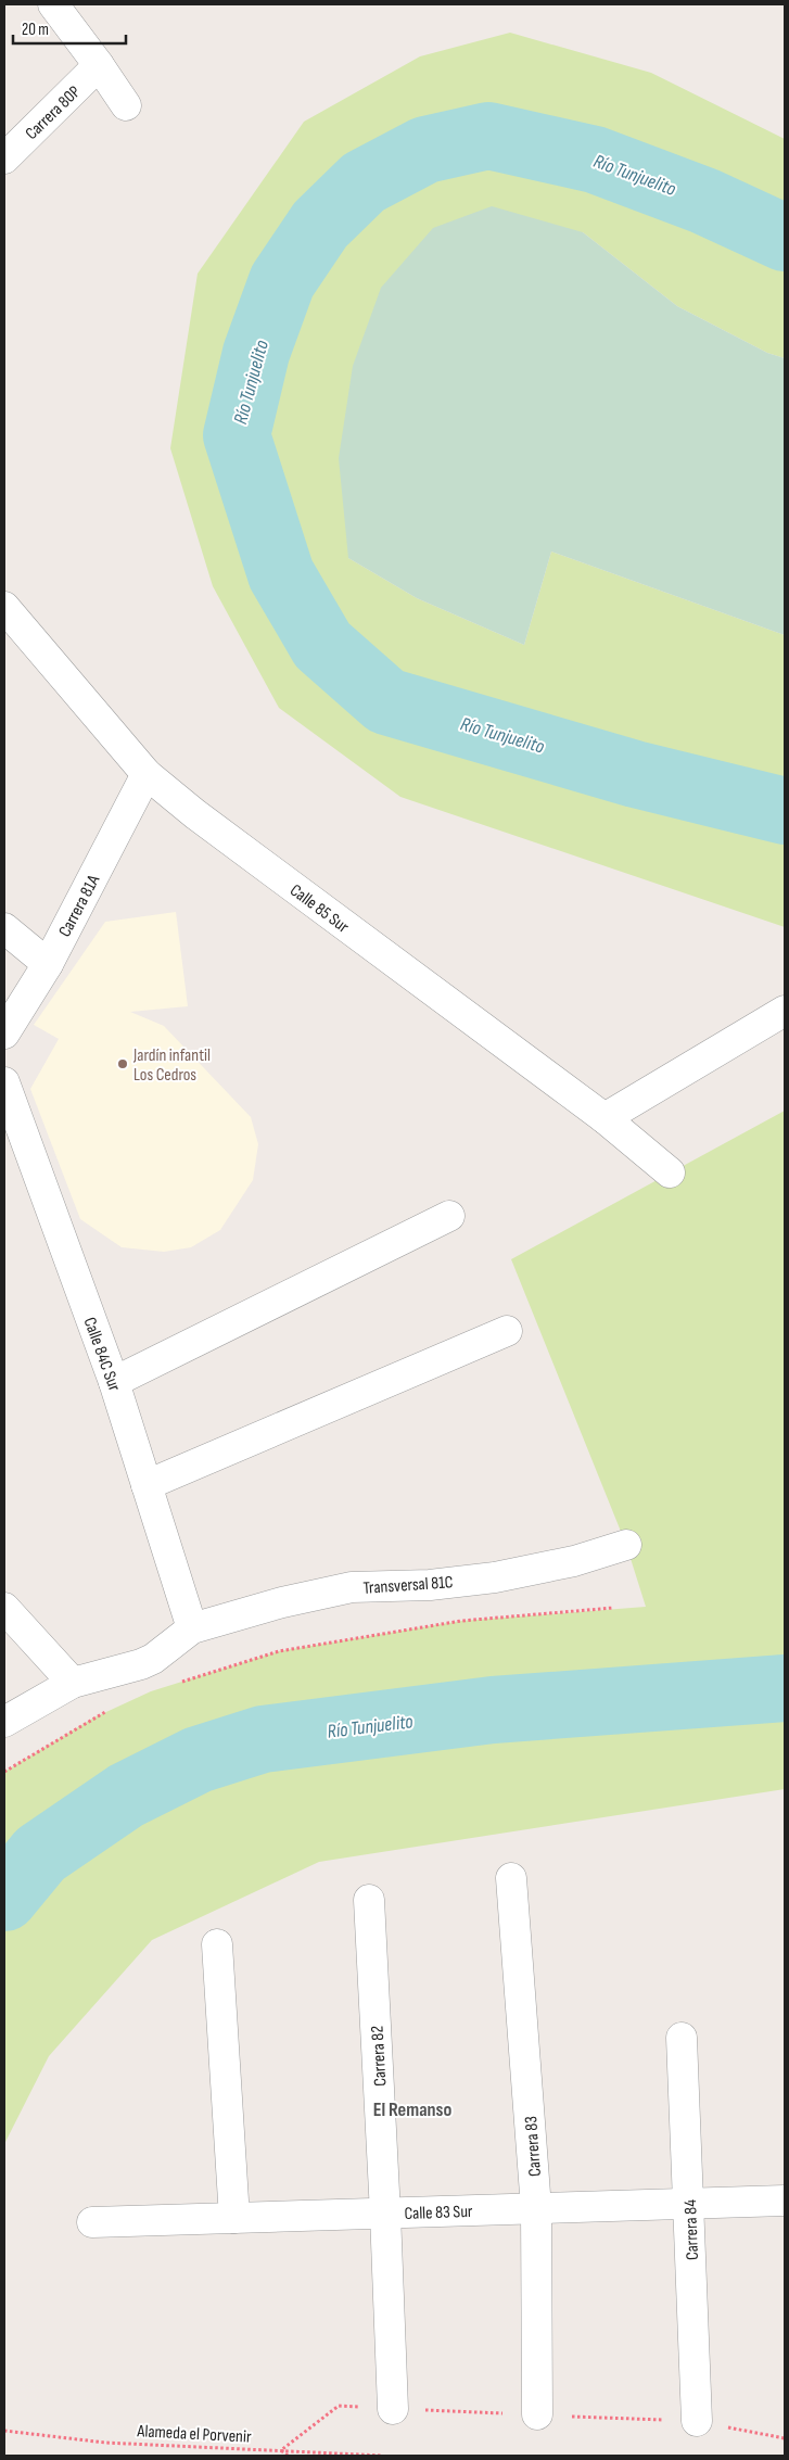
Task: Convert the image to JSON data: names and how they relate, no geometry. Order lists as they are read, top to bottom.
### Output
{
  "streets": {
    "street": [
      "Carrera 80P",
      "Carrera 81A",
      "Calle 85 Sur",
      "Calle 84C Sur",
      "Transversal 81C",
      "Carrera 82",
      "Carrera 83",
      "Calle 83 Sur",
      "Carrera 84"
    ],
    "path": ["Alameda el Porvenir"]
  },
  "crossings": [
    ["Carrera 81A", "Calle 85 Sur"],
    ["Calle 84C Sur", "Transversal 81C"],
    ["Carrera 82", "Calle 83 Sur"],
    ["Carrera 83", "Calle 83 Sur"],
    ["Calle 83 Sur", "Carrera 84"]
  ],
  "districts": ["El Remanso"],
  "water": ["Río Tunjuelito"],
  "places": ["Jardín infantil Los Cedros"],
  "scale_bar": "20 m"
}
